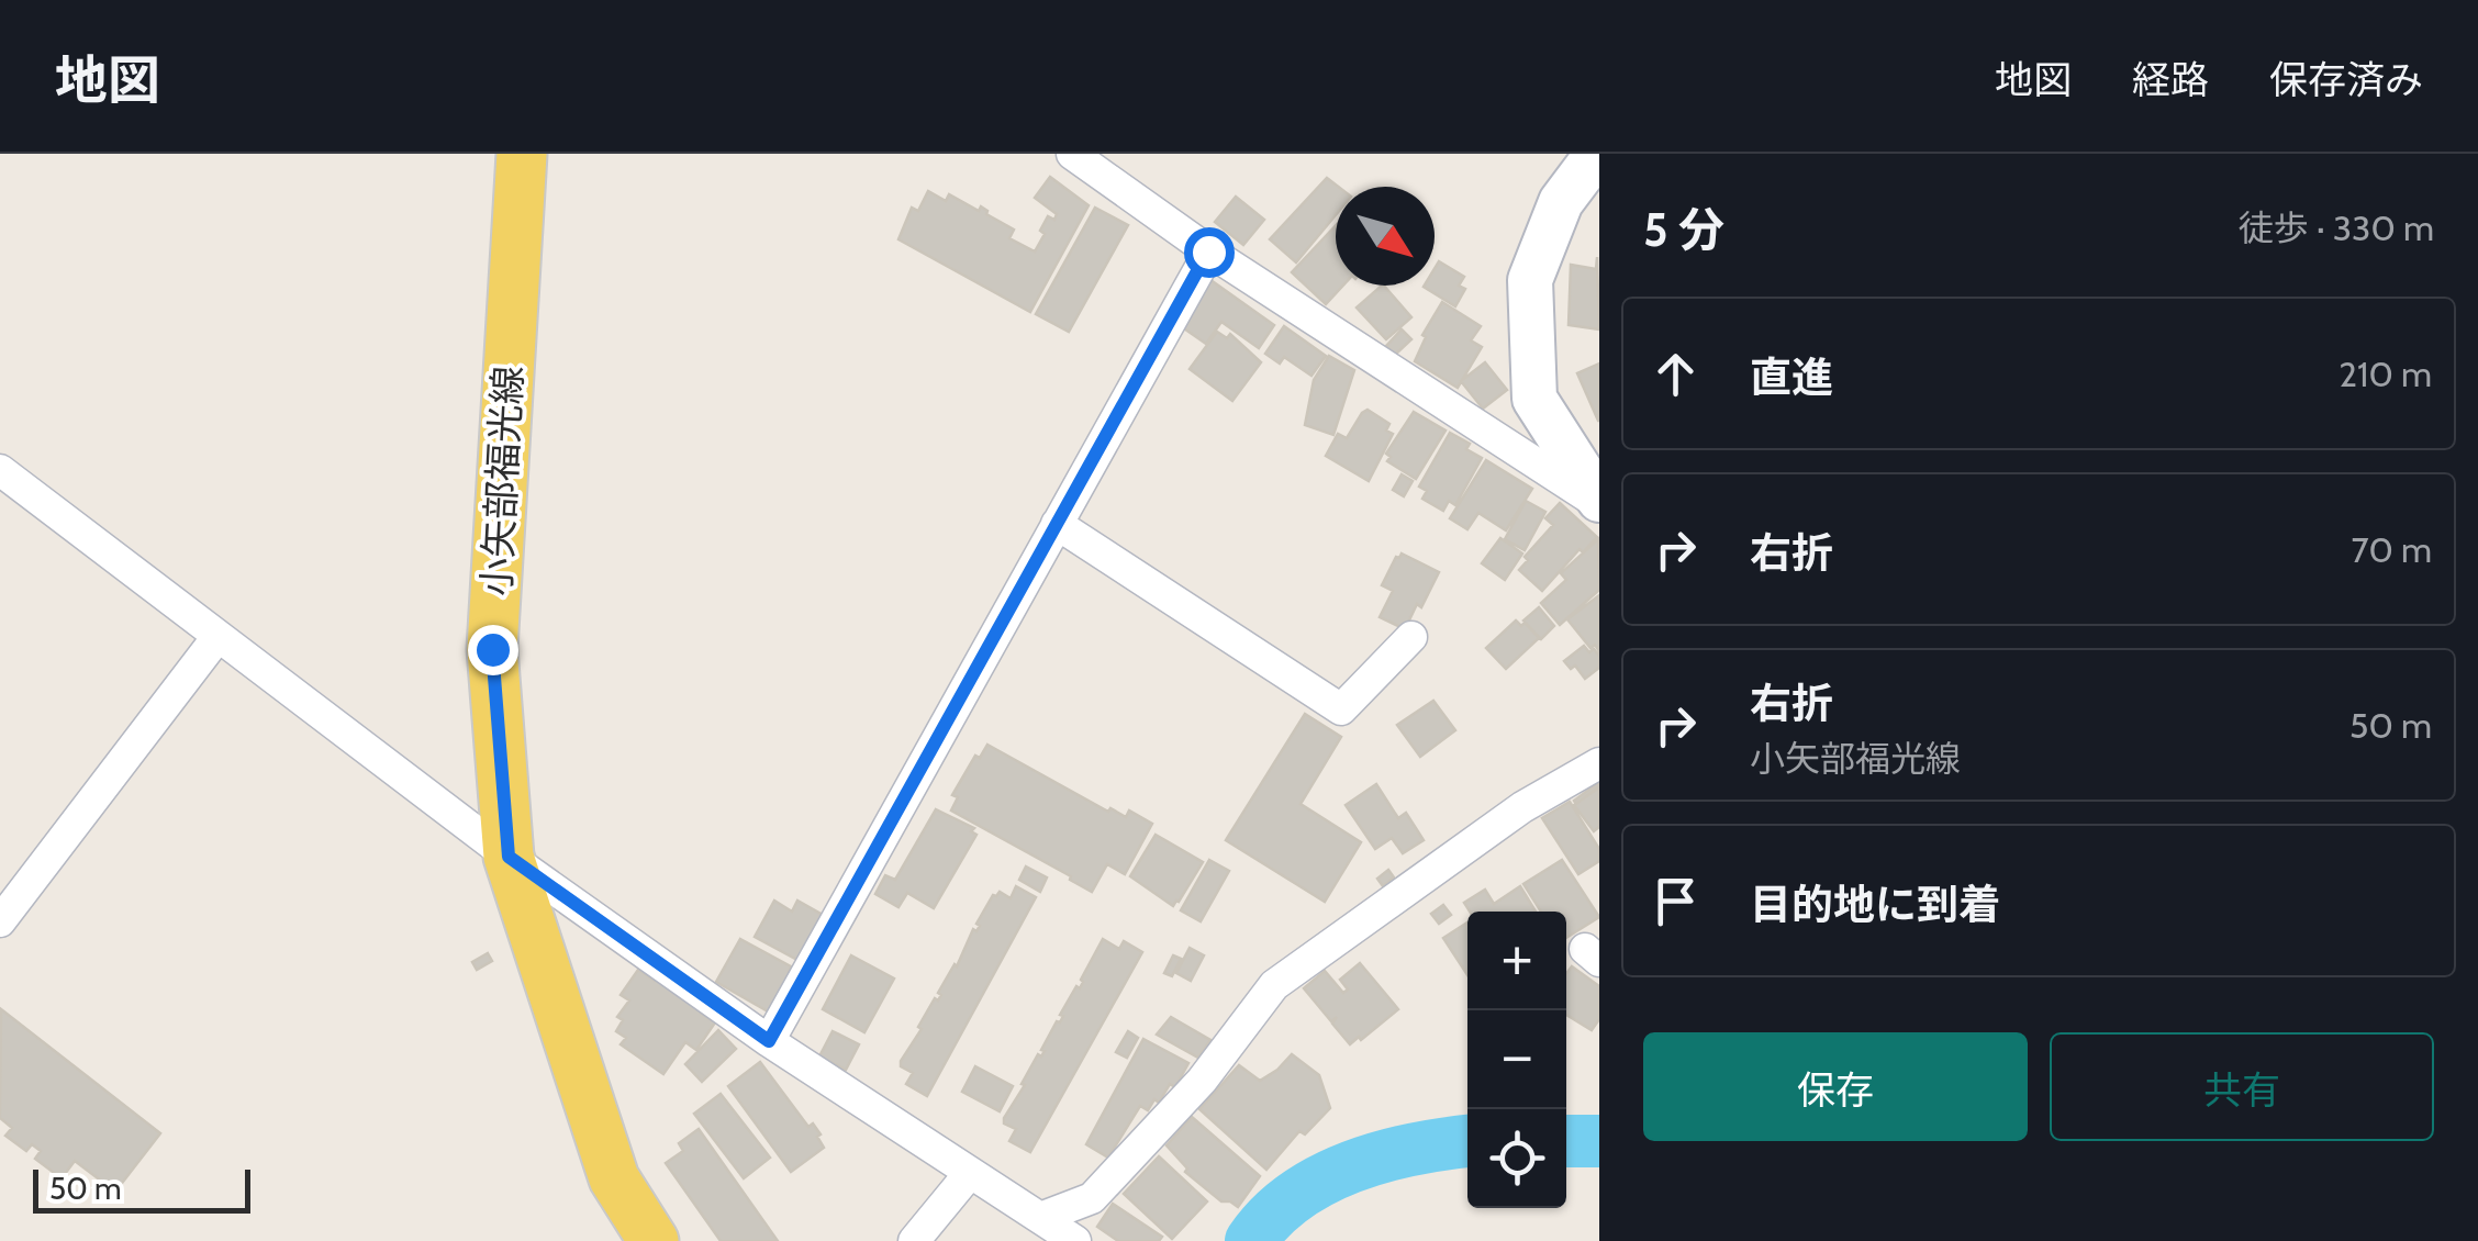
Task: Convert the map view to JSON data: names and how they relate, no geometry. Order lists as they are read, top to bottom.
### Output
{
  "streets": {
    "main road": ["小矢部福光線"]
  },
  "scale_bar": "50 m",
  "north": "bottom right",
  "page": {
    "header": "地図",
    "nav": ["地図", "経路", "保存済み"],
    "heading": ["5 分", "徒歩 · 330 m"],
    "list": [
      ["直進", "210 m"],
      ["右折", "70 m"],
      ["右折", "小矢部福光線", "50 m"],
      "目的地に到着"
    ],
    "map_buttons": ["+", "−"],
    "buttons": ["保存", "共有"],
    "scale": "50 m"
  }
}
